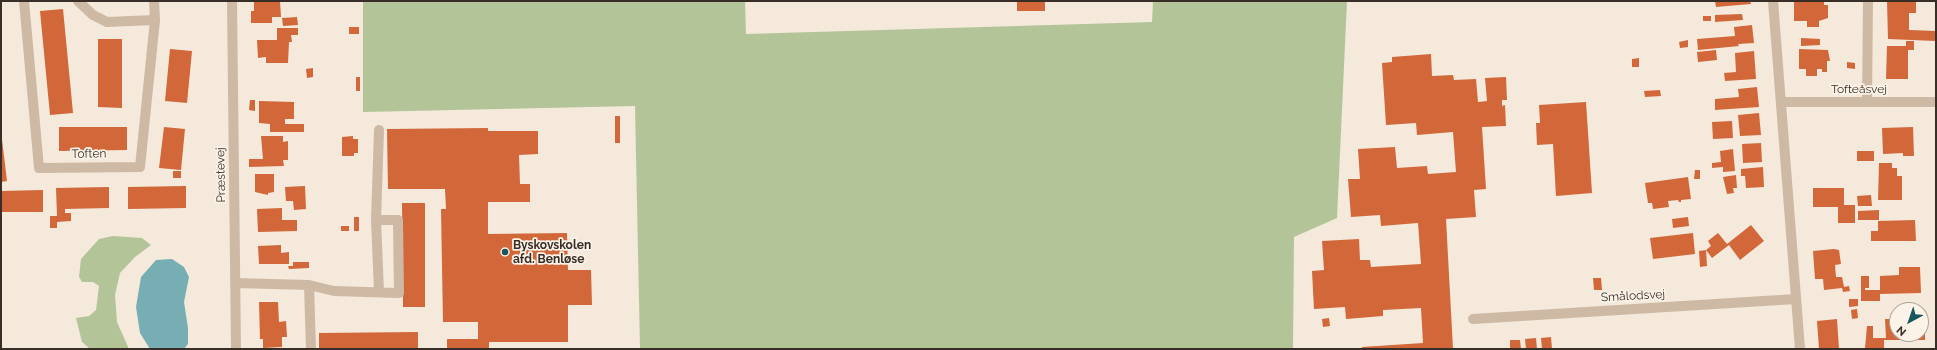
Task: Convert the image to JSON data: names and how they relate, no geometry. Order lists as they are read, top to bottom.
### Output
{
  "streets": {
    "street": [
      "Tofteåsvej",
      "Toften",
      "Præstevej",
      "Smålodsvej"
    ]
  },
  "places": ["Byskovskolen afd. Benløse"],
  "north": "bottom left"
}
